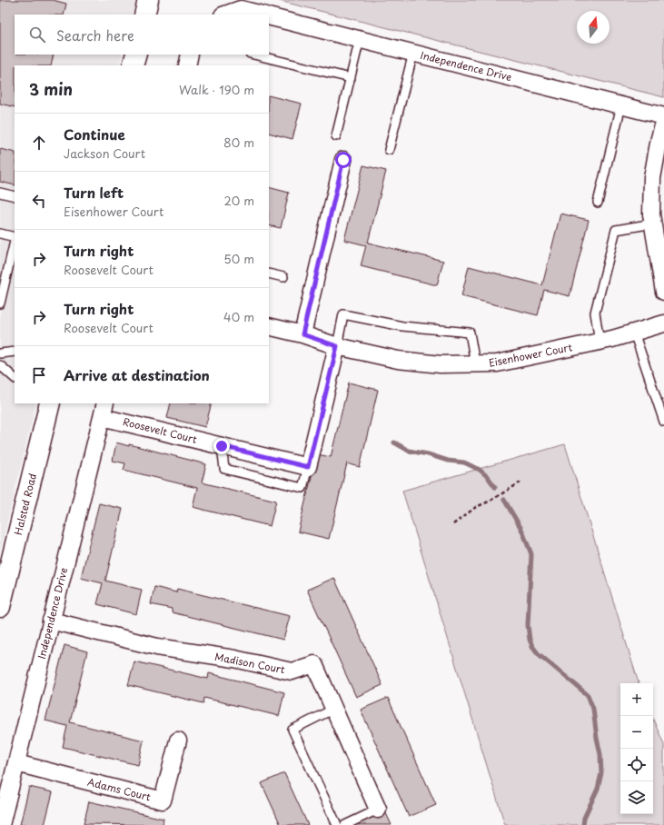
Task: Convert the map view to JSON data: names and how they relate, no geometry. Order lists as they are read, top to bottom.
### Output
{
  "streets": {
    "street": [
      "Independence Drive",
      "Eisenhower Court",
      "Roosevelt Court",
      "Halsted Road",
      "Madison Court",
      "Adams Court"
    ]
  },
  "crossings": [
    ["Independence Drive", "Roosevelt Court"],
    ["Independence Drive", "Madison Court"],
    ["Independence Drive", "Adams Court"]
  ],
  "north": "top",
  "page": {
    "search": "Search here",
    "heading": ["3 min", "Walk · 190 m"],
    "list": [
      ["Continue", "Jackson Court", "80 m"],
      ["Turn left", "Eisenhower Court", "20 m"],
      ["Turn right", "Roosevelt Court", "50 m"],
      ["Turn right", "Roosevelt Court", "40 m"],
      "Arrive at destination"
    ],
    "map_buttons": ["+", "−"]
  }
}
